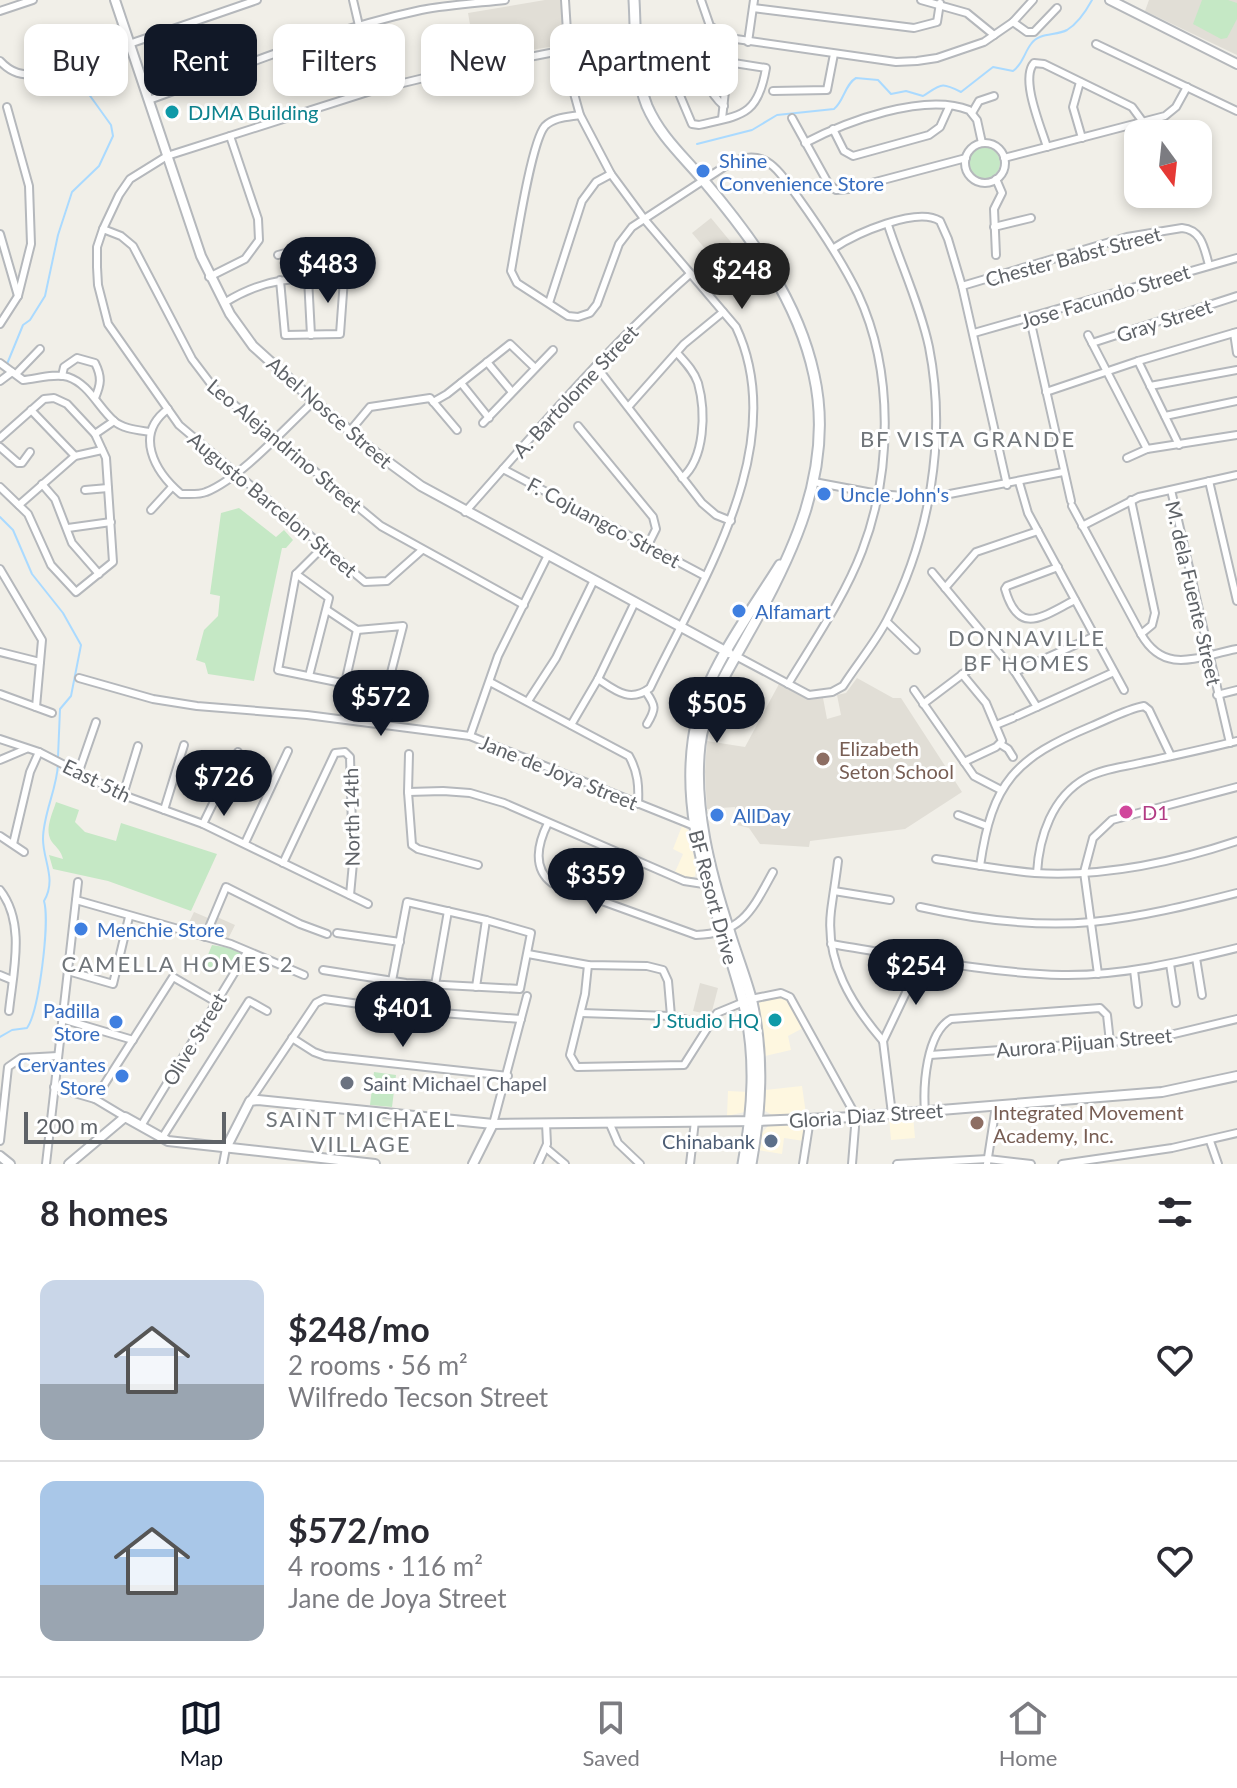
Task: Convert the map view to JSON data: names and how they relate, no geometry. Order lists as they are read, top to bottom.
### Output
{
  "streets": {
    "main road": ["BF Resort Drive"],
    "street": [
      "Chester Babst Street",
      "Jose Facundo Street",
      "Gray Street",
      "A. Bartolome Street",
      "Abel Nosce Street",
      "Leo Alejandrino Street",
      "Augusto Barcelon Street",
      "F. Cojuangco Street",
      "M. dela Fuente Street",
      "Jane de Joya Street",
      "East 5th",
      "North 14th",
      "Olive Street",
      "Aurora Pijuan Street",
      "Gloria Diaz Street"
    ]
  },
  "crossings": [
    ["Chester Babst Street", "Jose Facundo Street"],
    ["A. Bartolome Street", "Abel Nosce Street"],
    ["A. Bartolome Street", "F. Cojuangco Street"],
    ["Abel Nosce Street", "Augusto Barcelon Street"],
    ["Abel Nosce Street", "BF Resort Drive"],
    ["Leo Alejandrino Street", "Augusto Barcelon Street"],
    ["Jane de Joya Street", "BF Resort Drive"],
    ["East 5th", "North 14th"],
    ["BF Resort Drive", "Gloria Diaz Street"]
  ],
  "districts": [
    "BF VISTA GRANDE",
    "DONNAVILLE BF HOMES",
    "CAMELLA HOMES 2",
    "SAINT MICHAEL VILLAGE"
  ],
  "places": [
    "DJMA Building",
    "Shine Convenience Store",
    "Uncle John's",
    "Alfamart",
    "Elizabeth Seton School",
    "D1",
    "AllDay",
    "Menchie Store",
    "J Studio HQ",
    "Padilla Store",
    "Cervantes Store",
    "Saint Michael Chapel",
    "Integrated Movement Academy, Inc.",
    "Chinabank"
  ],
  "scale_bar": "200 m",
  "north": "bottom",
  "page": {
    "chip": [
      "Buy",
      "Rent",
      "Filters",
      "New",
      "Apartment"
    ],
    "price": [
      "$483",
      "$248",
      "$572",
      "$505",
      "$726",
      "$359",
      "$254",
      "$401"
    ],
    "scale": "200 m",
    "heading": "8 homes",
    "list": [
      {
        "name": "$248/mo",
        "note": "2 rooms · 56 m² · Wilfredo Tecson Street"
      },
      {
        "name": "$572/mo",
        "note": "4 rooms · 116 m² · Jane de Joya Street"
      }
    ],
    "tabs": ["Map", "Saved", "Home"]
  }
}
